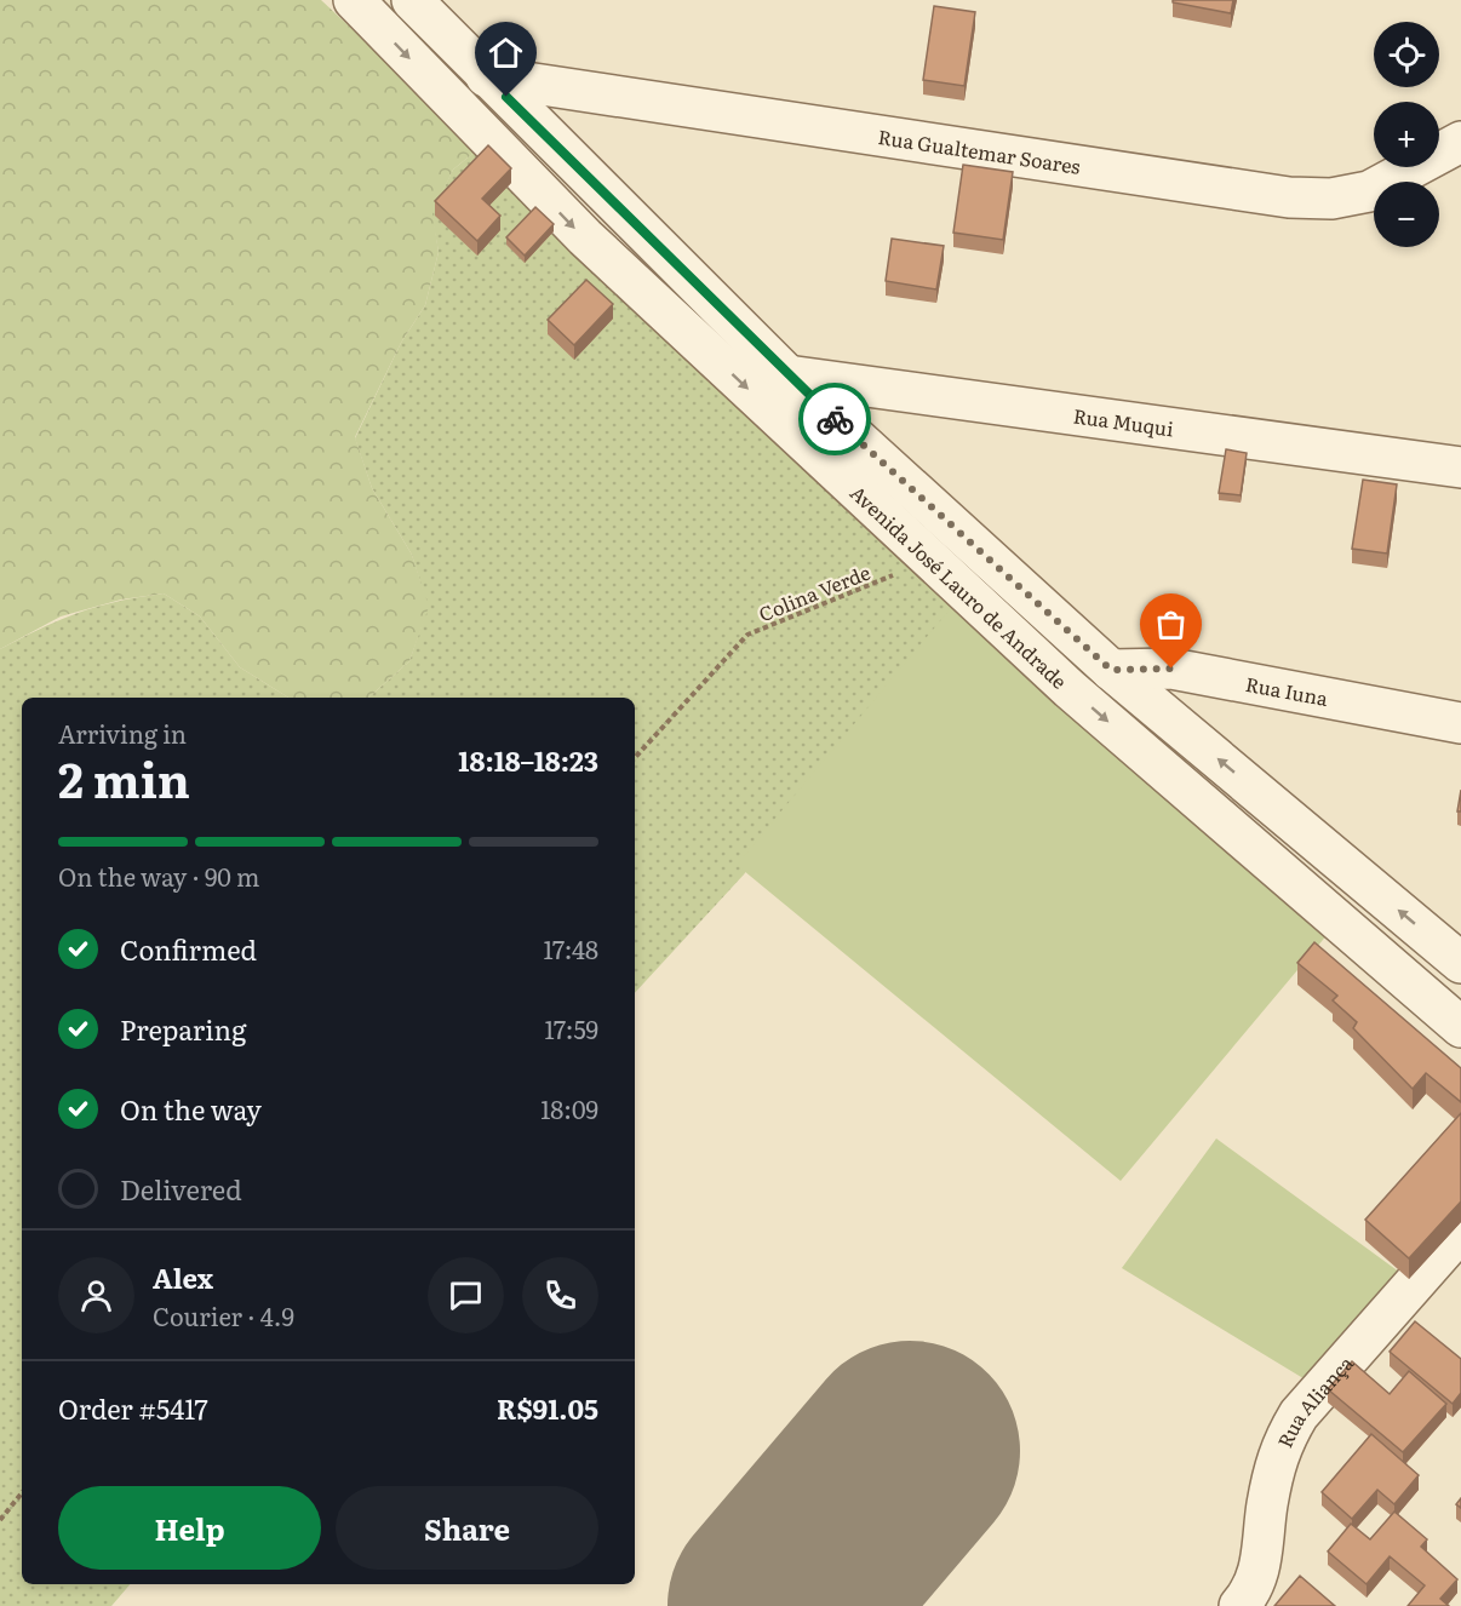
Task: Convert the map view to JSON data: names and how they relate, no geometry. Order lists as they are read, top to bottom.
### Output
{
  "streets": {
    "street": [
      "Rua Gualtemar Soares",
      "Rua Muqui",
      "Avenida José Lauro de Andrade",
      "Rua Iuna",
      "Rua Aliança"
    ],
    "path": ["Colina Verde"]
  },
  "crossings": [
    ["Rua Gualtemar Soares", "Avenida José Lauro de Andrade"],
    ["Rua Muqui", "Avenida José Lauro de Andrade"],
    ["Avenida José Lauro de Andrade", "Colina Verde"],
    ["Avenida José Lauro de Andrade", "Rua Iuna"]
  ],
  "page": {
    "map_buttons": ["+", "−"],
    "heading": ["2 min", "Arriving in", "18:18–18:23"],
    "panel": [
      "Alex",
      "Courier · 4.9",
      "Order #5417",
      "R$91.05"
    ],
    "bar": "On the way · 90 m",
    "list": [
      ["Confirmed", "17:48"],
      ["Preparing", "17:59"],
      ["On the way", "18:09"],
      "Delivered"
    ],
    "buttons": ["Help", "Share"]
  }
}
